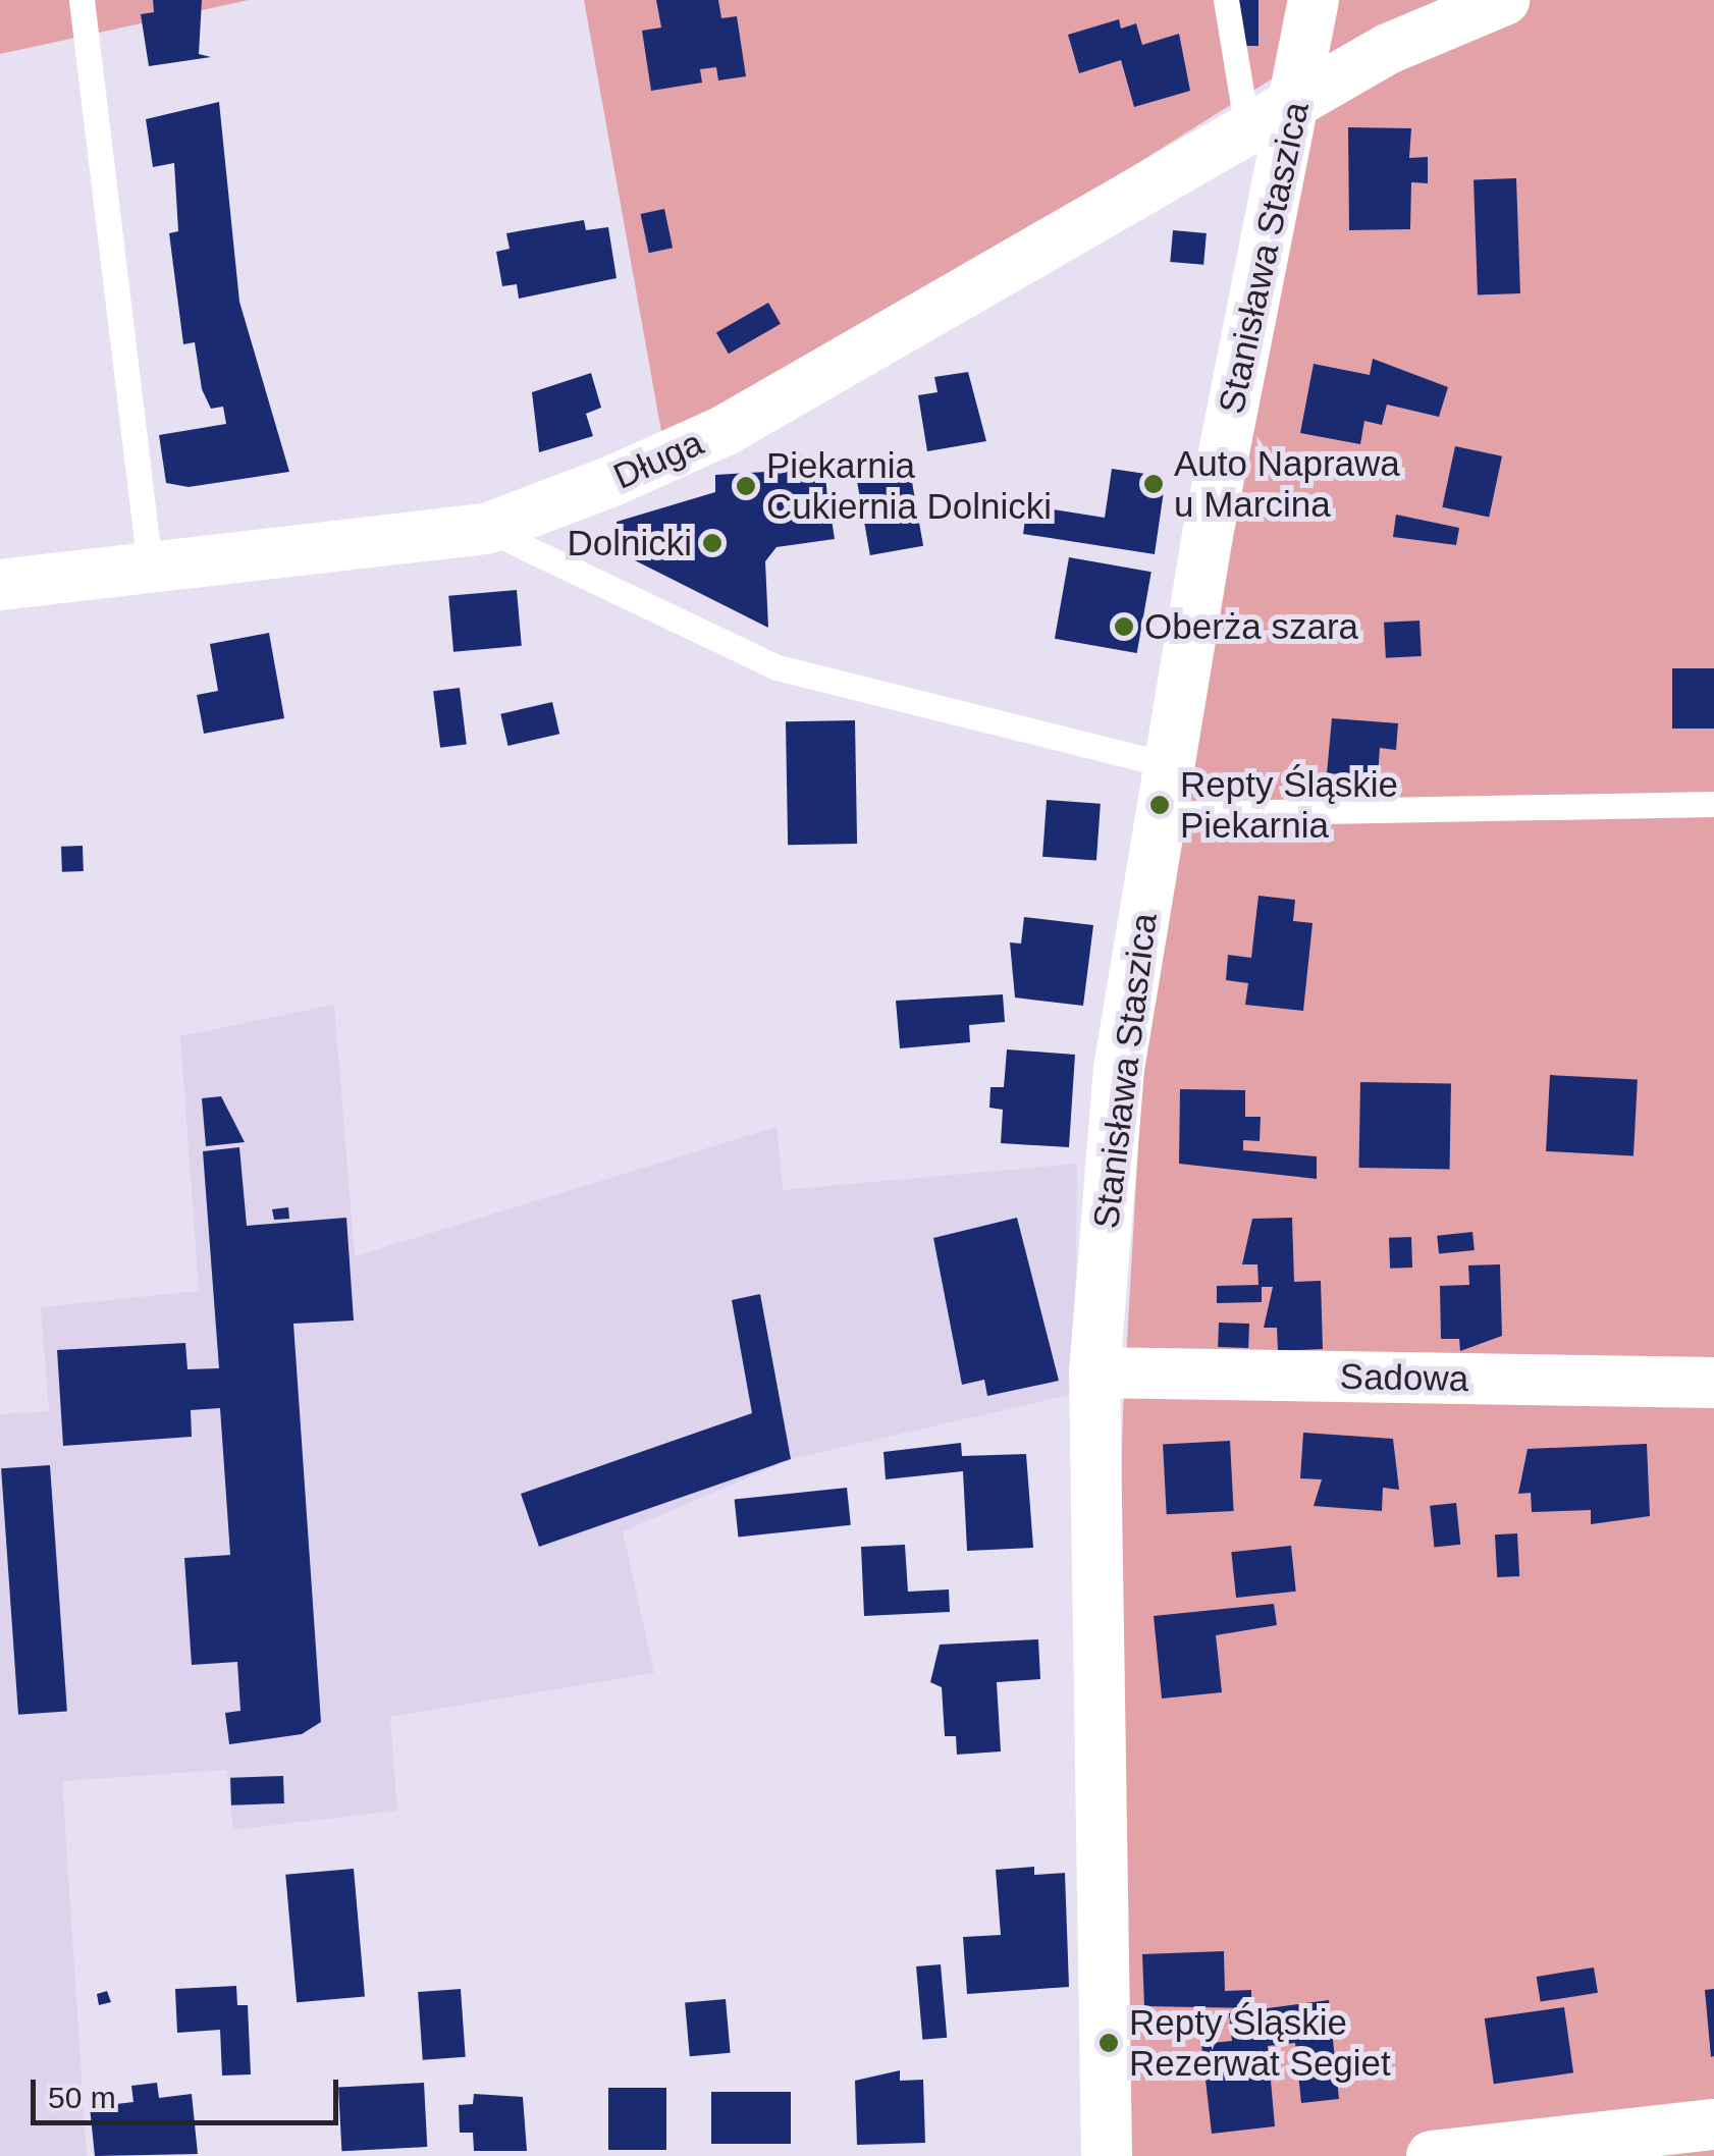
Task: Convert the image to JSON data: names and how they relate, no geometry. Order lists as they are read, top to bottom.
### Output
{
  "streets": {
    "street": ["Stanisława Staszica", "Długa", "Sadowa"]
  },
  "crossings": [
    ["Stanisława Staszica", "Długa"],
    ["Stanisława Staszica", "Sadowa"]
  ],
  "places": [
    "Auto Naprawa u Marcina",
    "Piekarnia Cukiernia Dolnicki",
    "Dolnicki",
    "Oberża szara",
    "Repty Śląskie Piekarnia",
    "Repty Śląskie Rezerwat Segiet"
  ],
  "scale_bar": "50 m"
}
